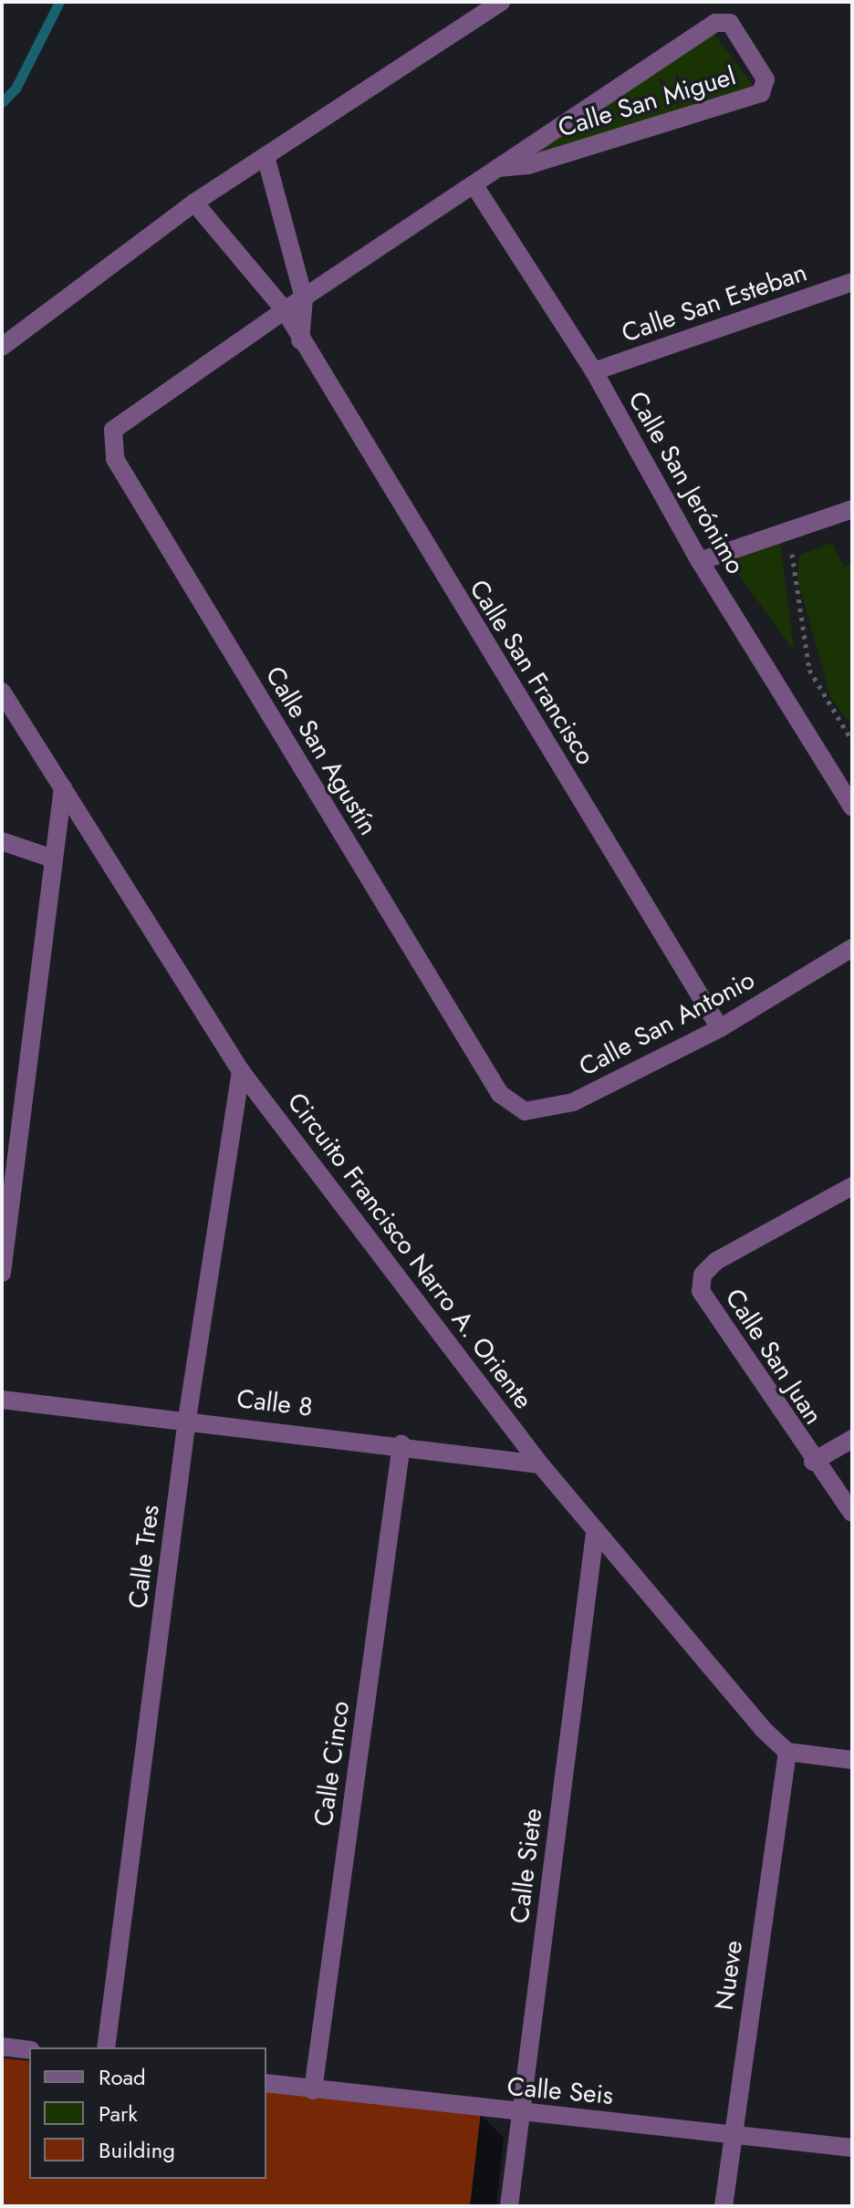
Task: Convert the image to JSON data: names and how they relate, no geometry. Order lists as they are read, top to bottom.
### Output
{
  "streets": {
    "street": [
      "Calle San Miguel",
      "Calle San Esteban",
      "Calle San Jerónimo",
      "Calle San Francisco",
      "Calle San Agustín",
      "Calle San Antonio",
      "Circuito Francisco Narro A. Oriente",
      "Calle San Juan",
      "Calle 8",
      "Calle Tres",
      "Calle Cinco",
      "Calle Siete",
      "Nueve",
      "Calle Seis"
    ]
  },
  "crossings": [
    ["Calle San Miguel", "Calle San Jerónimo"],
    ["Calle San Miguel", "Calle San Francisco"],
    ["Calle San Miguel", "Calle San Agustín"],
    ["Calle San Esteban", "Calle San Jerónimo"],
    ["Calle San Francisco", "Calle San Antonio"],
    ["Calle San Agustín", "Calle San Antonio"],
    ["Circuito Francisco Narro A. Oriente", "Calle 8"],
    ["Circuito Francisco Narro A. Oriente", "Calle Tres"],
    ["Circuito Francisco Narro A. Oriente", "Calle Siete"],
    ["Circuito Francisco Narro A. Oriente", "Nueve"],
    ["Calle 8", "Calle Tres"],
    ["Calle 8", "Calle Cinco"],
    ["Calle Cinco", "Calle Seis"],
    ["Calle Siete", "Calle Seis"],
    ["Nueve", "Calle Seis"]
  ],
  "legend": ["Road", "Park", "Building"]
}
